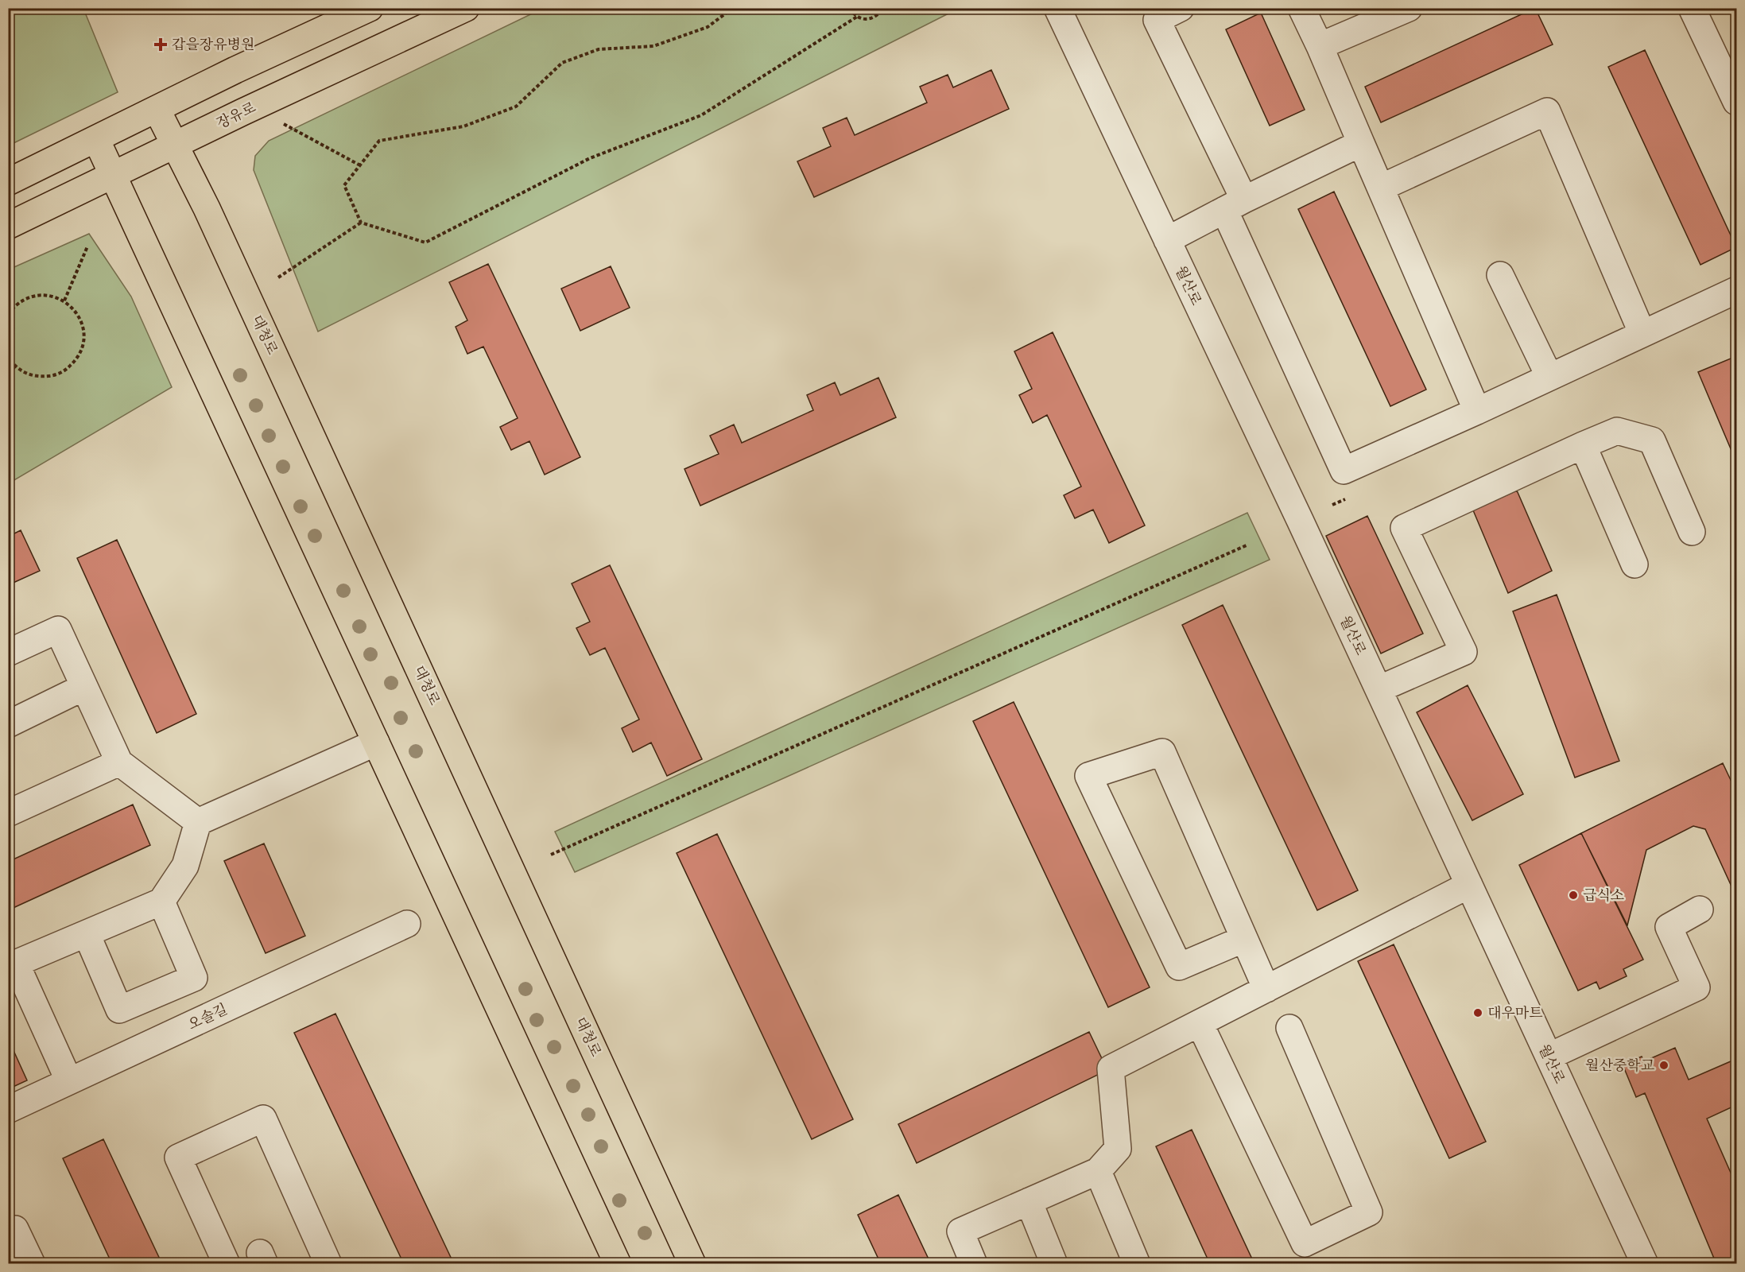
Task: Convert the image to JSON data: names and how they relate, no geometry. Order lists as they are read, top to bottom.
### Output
{
  "streets": {
    "main road": ["장유로", "대청로"],
    "street": ["월산로", "오솔길"]
  },
  "crossings": [
    ["장유로", "대청로"]
  ],
  "places": {
    "health": ["갑을장유병원"],
    "other": ["급식소", "대우마트", "월산중학교"]
  }
}
